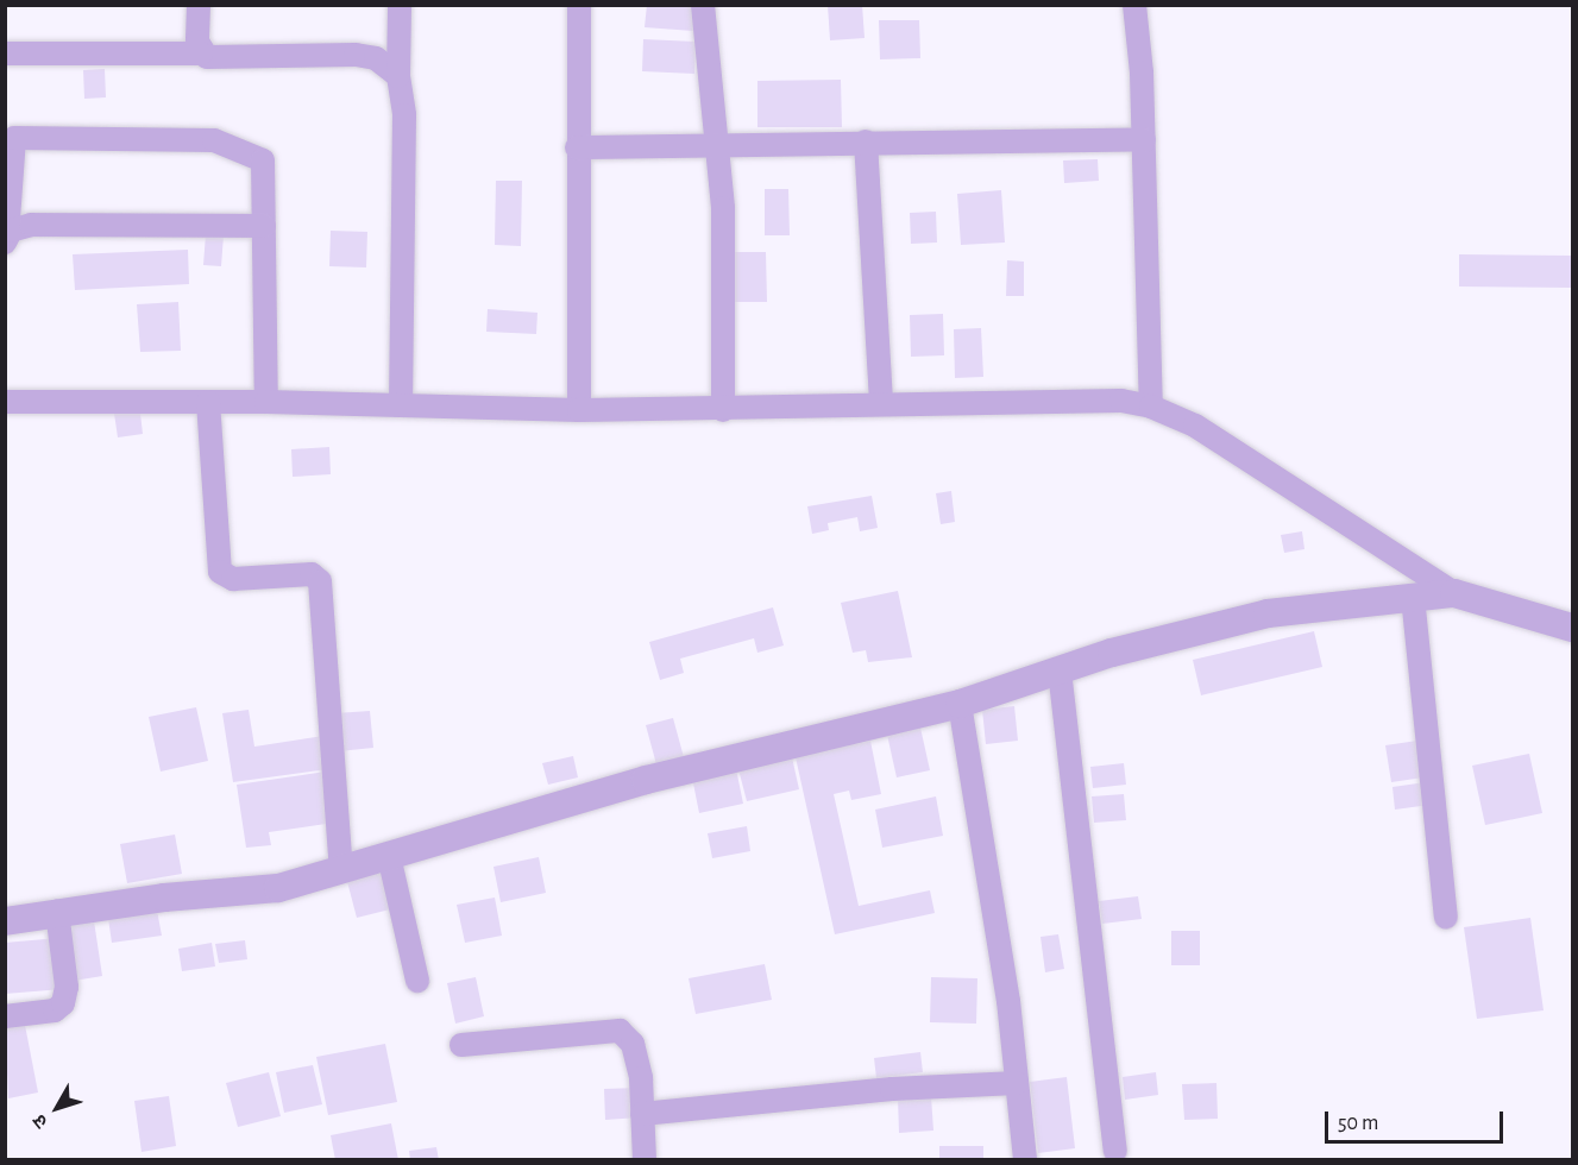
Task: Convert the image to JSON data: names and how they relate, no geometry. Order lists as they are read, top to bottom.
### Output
{
  "scale_bar": "50 m",
  "north": "bottom left"
}
